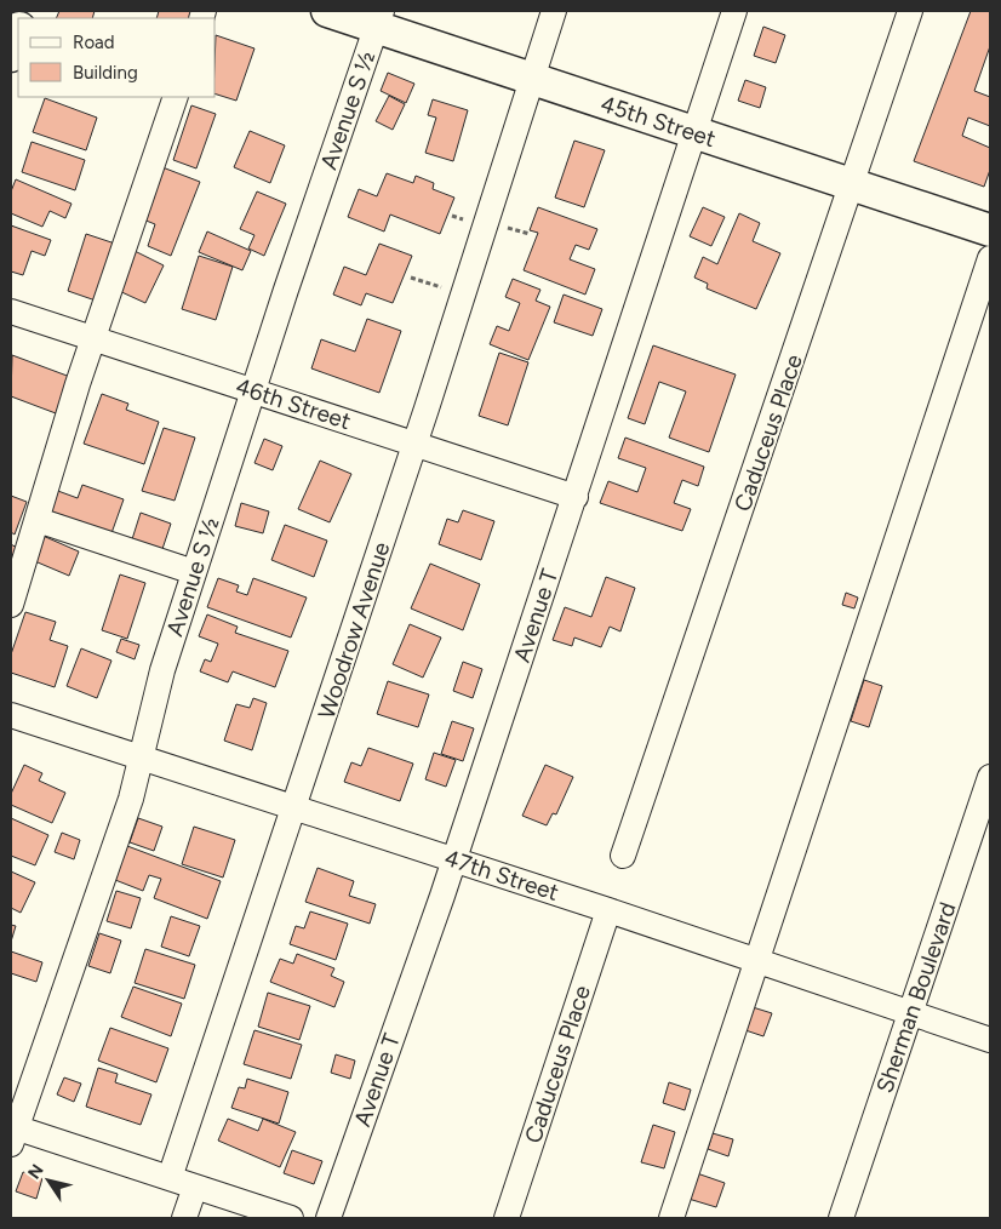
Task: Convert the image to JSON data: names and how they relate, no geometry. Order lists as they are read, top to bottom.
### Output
{
  "streets": {
    "main road": ["45th Street"],
    "street": [
      "Avenue S ½",
      "46th Street",
      "Caduceus Place",
      "Avenue T",
      "Woodrow Avenue",
      "47th Street",
      "Sherman Boulevard"
    ]
  },
  "crossings": [
    ["Avenue S ½", "45th Street"],
    ["Avenue S ½", "46th Street"],
    ["Avenue S ½", "47th Street"],
    ["45th Street", "Caduceus Place"],
    ["45th Street", "Avenue T"],
    ["45th Street", "Woodrow Avenue"],
    ["46th Street", "Avenue T"],
    ["46th Street", "Woodrow Avenue"],
    ["Caduceus Place", "47th Street"],
    ["Avenue T", "47th Street"],
    ["Woodrow Avenue", "47th Street"],
    ["47th Street", "Sherman Boulevard"]
  ],
  "legend": ["Road", "Building"],
  "north": "top left"
}
